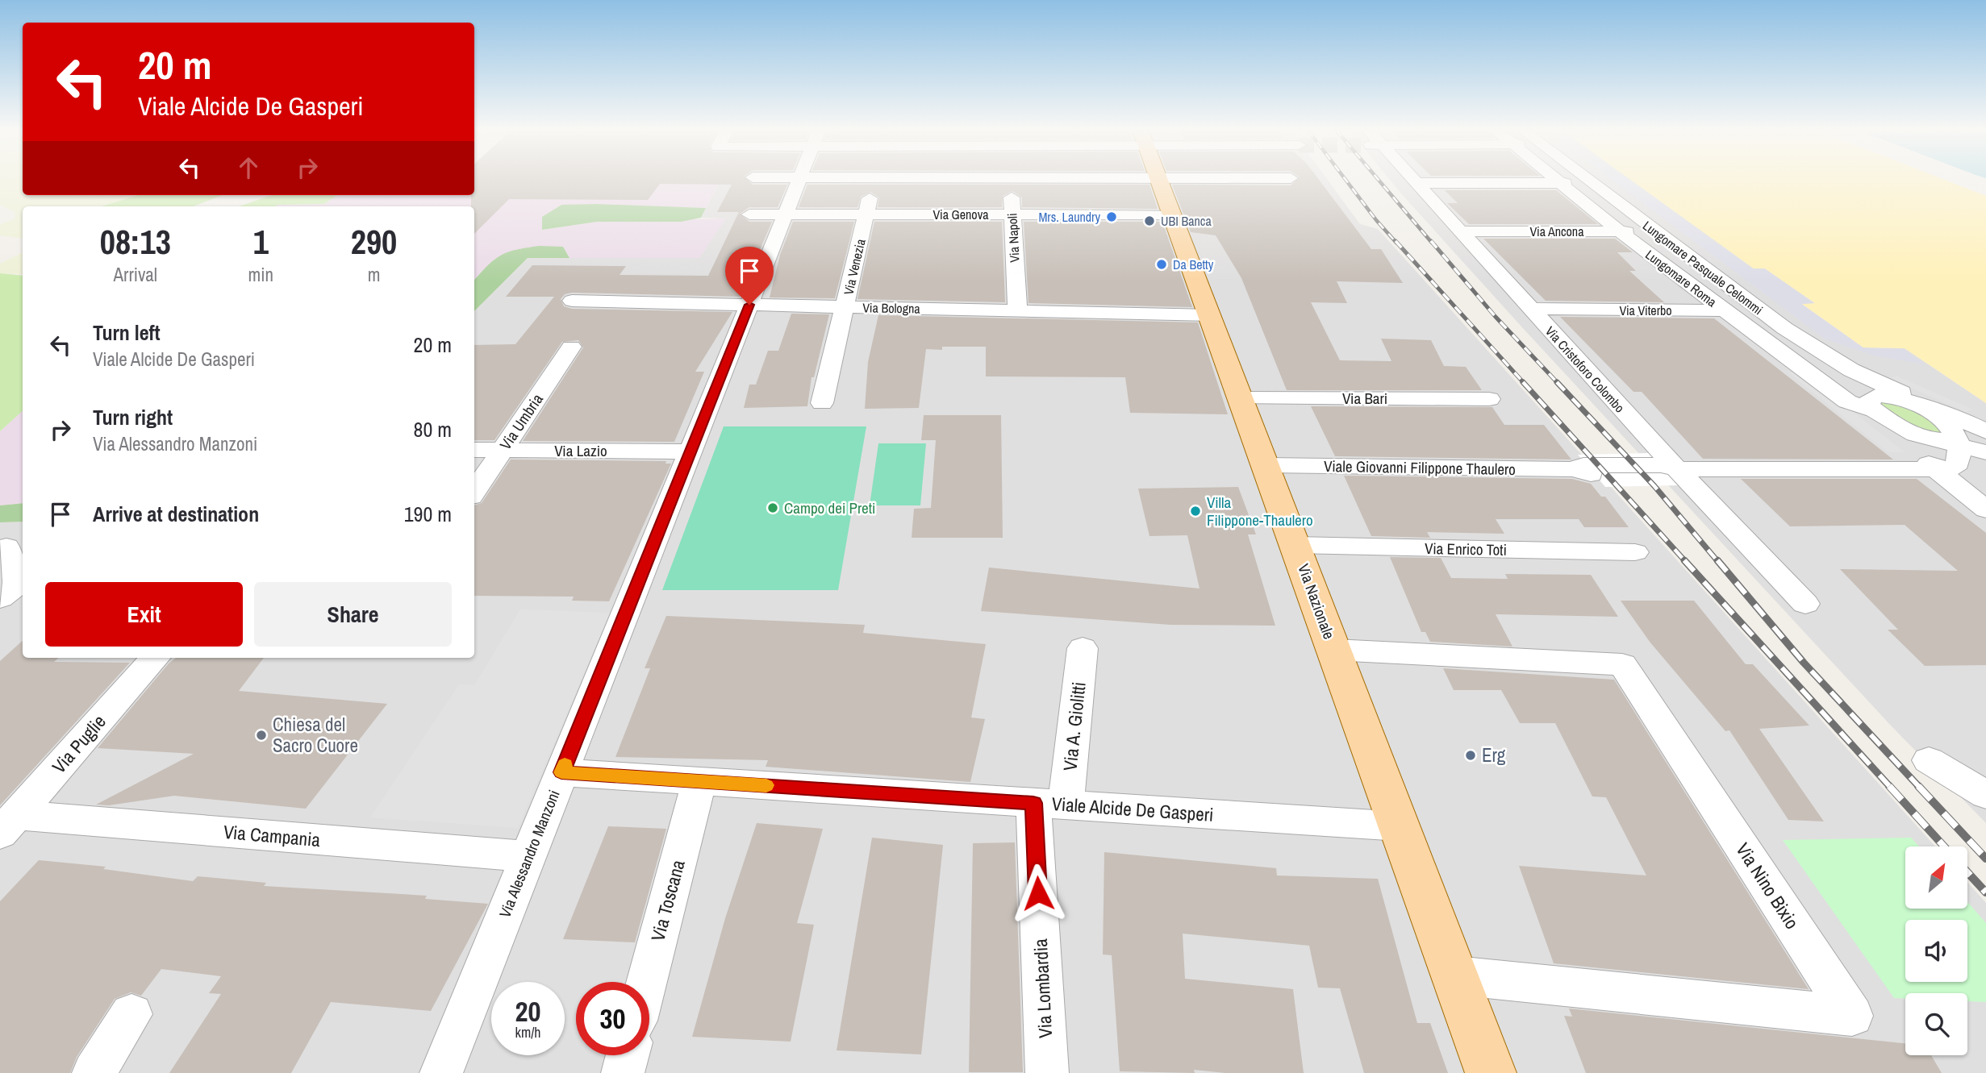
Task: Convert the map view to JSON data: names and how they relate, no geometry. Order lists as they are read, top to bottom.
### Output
{
  "streets": {
    "main road": ["Via Nazionale"],
    "street": [
      "Via Genova",
      "Via Ancona",
      "Via Napoli",
      "Via Venezia",
      "Lungomare Pasquale Celommi",
      "Lungomare Roma",
      "Via Bologna",
      "Via Viterbo",
      "Via Cristoforo Colombo",
      "Via Bari",
      "Via Umbria",
      "Via Lazio",
      "Viale Giovanni Filippone Thaulero",
      "Via Enrico Toti",
      "Via A. Giolitti",
      "Via Puglie",
      "Viale Alcide De Gasperi",
      "Via Campania",
      "Via Alessandro Manzoni",
      "Via Nino Bixio",
      "Via Toscana",
      "Via Lombardia"
    ]
  },
  "crossings": [
    ["Via Genova", "Via Napoli"],
    ["Via Genova", "Via Venezia"],
    ["Via Genova", "Via Nazionale"],
    ["Via Genova", "Via Alessandro Manzoni"],
    ["Via Ancona", "Lungomare Pasquale Celommi"],
    ["Via Ancona", "Lungomare Roma"],
    ["Via Ancona", "Via Cristoforo Colombo"],
    ["Via Napoli", "Via Bologna"],
    ["Via Venezia", "Via Bologna"],
    ["Lungomare Pasquale Celommi", "Lungomare Roma"],
    ["Lungomare Pasquale Celommi", "Via Viterbo"],
    ["Lungomare Pasquale Celommi", "Viale Giovanni Filippone Thaulero"],
    ["Lungomare Roma", "Via Viterbo"],
    ["Via Bologna", "Via Nazionale"],
    ["Via Bologna", "Via Alessandro Manzoni"],
    ["Via Viterbo", "Via Cristoforo Colombo"],
    ["Via Cristoforo Colombo", "Viale Giovanni Filippone Thaulero"],
    ["Via Bari", "Via Nazionale"],
    ["Via Umbria", "Via Lazio"],
    ["Via Lazio", "Via Alessandro Manzoni"],
    ["Viale Giovanni Filippone Thaulero", "Via Nazionale"],
    ["Via Enrico Toti", "Via Nazionale"],
    ["Via Nazionale", "Viale Alcide De Gasperi"],
    ["Via Nazionale", "Via Nino Bixio"],
    ["Via A. Giolitti", "Viale Alcide De Gasperi"],
    ["Via A. Giolitti", "Via Lombardia"],
    ["Via Puglie", "Via Campania"],
    ["Viale Alcide De Gasperi", "Via Alessandro Manzoni"],
    ["Viale Alcide De Gasperi", "Via Toscana"],
    ["Viale Alcide De Gasperi", "Via Lombardia"],
    ["Via Campania", "Via Alessandro Manzoni"]
  ],
  "places": [
    "Mrs. Laundry",
    "UBI Banca",
    "Da Betty",
    "Campo dei Preti",
    "Villa Filippone-Thaulero",
    "Chiesa del Sacro Cuore",
    "Erg"
  ],
  "north": "top right",
  "page": {
    "turn": ["20 m", "Viale Alcide De Gasperi"],
    "eta": [
      "08:13",
      "Arrival",
      "1",
      "min",
      "290",
      "m"
    ],
    "list": [
      {
        "name": "Turn left",
        "note": "Viale Alcide De Gasperi",
        "value": "20 m"
      },
      {
        "name": "Turn right",
        "note": "Via Alessandro Manzoni",
        "value": "80 m"
      },
      {
        "name": "Arrive at destination",
        "value": "190 m"
      }
    ],
    "buttons": ["Exit", "Share"],
    "speed": "20 km/h",
    "limit": "30"
  }
}
